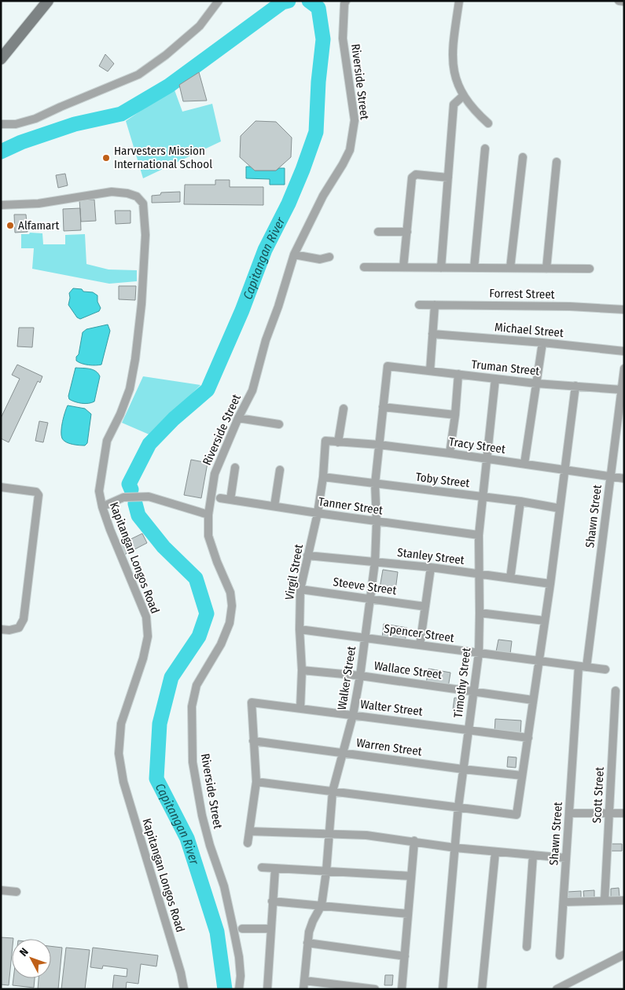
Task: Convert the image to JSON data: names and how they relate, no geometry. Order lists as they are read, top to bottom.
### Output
{
  "streets": {
    "street": [
      "Riverside Street",
      "Forrest Street",
      "Michael Street",
      "Truman Street",
      "Tracy Street",
      "Toby Street",
      "Tanner Street",
      "Shawn Street",
      "Stanley Street",
      "Kapitangan Longos Road",
      "Virgil Street",
      "Steeve Street",
      "Spencer Street",
      "Wallace Street",
      "Walker Street",
      "Timothy Street",
      "Walter Street",
      "Warren Street",
      "Scott Street"
    ]
  },
  "crossings": [
    ["Truman Street", "Shawn Street"],
    ["Truman Street", "Walker Street"],
    ["Truman Street", "Timothy Street"],
    ["Tracy Street", "Shawn Street"],
    ["Tracy Street", "Virgil Street"],
    ["Tracy Street", "Walker Street"],
    ["Tracy Street", "Timothy Street"],
    ["Toby Street", "Virgil Street"],
    ["Toby Street", "Walker Street"],
    ["Toby Street", "Timothy Street"],
    ["Tanner Street", "Virgil Street"],
    ["Tanner Street", "Walker Street"],
    ["Tanner Street", "Timothy Street"],
    ["Shawn Street", "Spencer Street"],
    ["Stanley Street", "Virgil Street"],
    ["Stanley Street", "Walker Street"],
    ["Stanley Street", "Timothy Street"],
    ["Virgil Street", "Steeve Street"],
    ["Virgil Street", "Spencer Street"],
    ["Virgil Street", "Wallace Street"],
    ["Virgil Street", "Walter Street"],
    ["Steeve Street", "Walker Street"],
    ["Spencer Street", "Walker Street"],
    ["Spencer Street", "Timothy Street"],
    ["Wallace Street", "Walker Street"],
    ["Wallace Street", "Timothy Street"],
    ["Walker Street", "Walter Street"],
    ["Walker Street", "Warren Street"],
    ["Timothy Street", "Walter Street"],
    ["Timothy Street", "Warren Street"],
    ["Walter Street", "Warren Street"]
  ],
  "water": ["Capitangan River"],
  "places": ["Harvesters Mission International School", "Alfamart"],
  "north": "top left"
}
